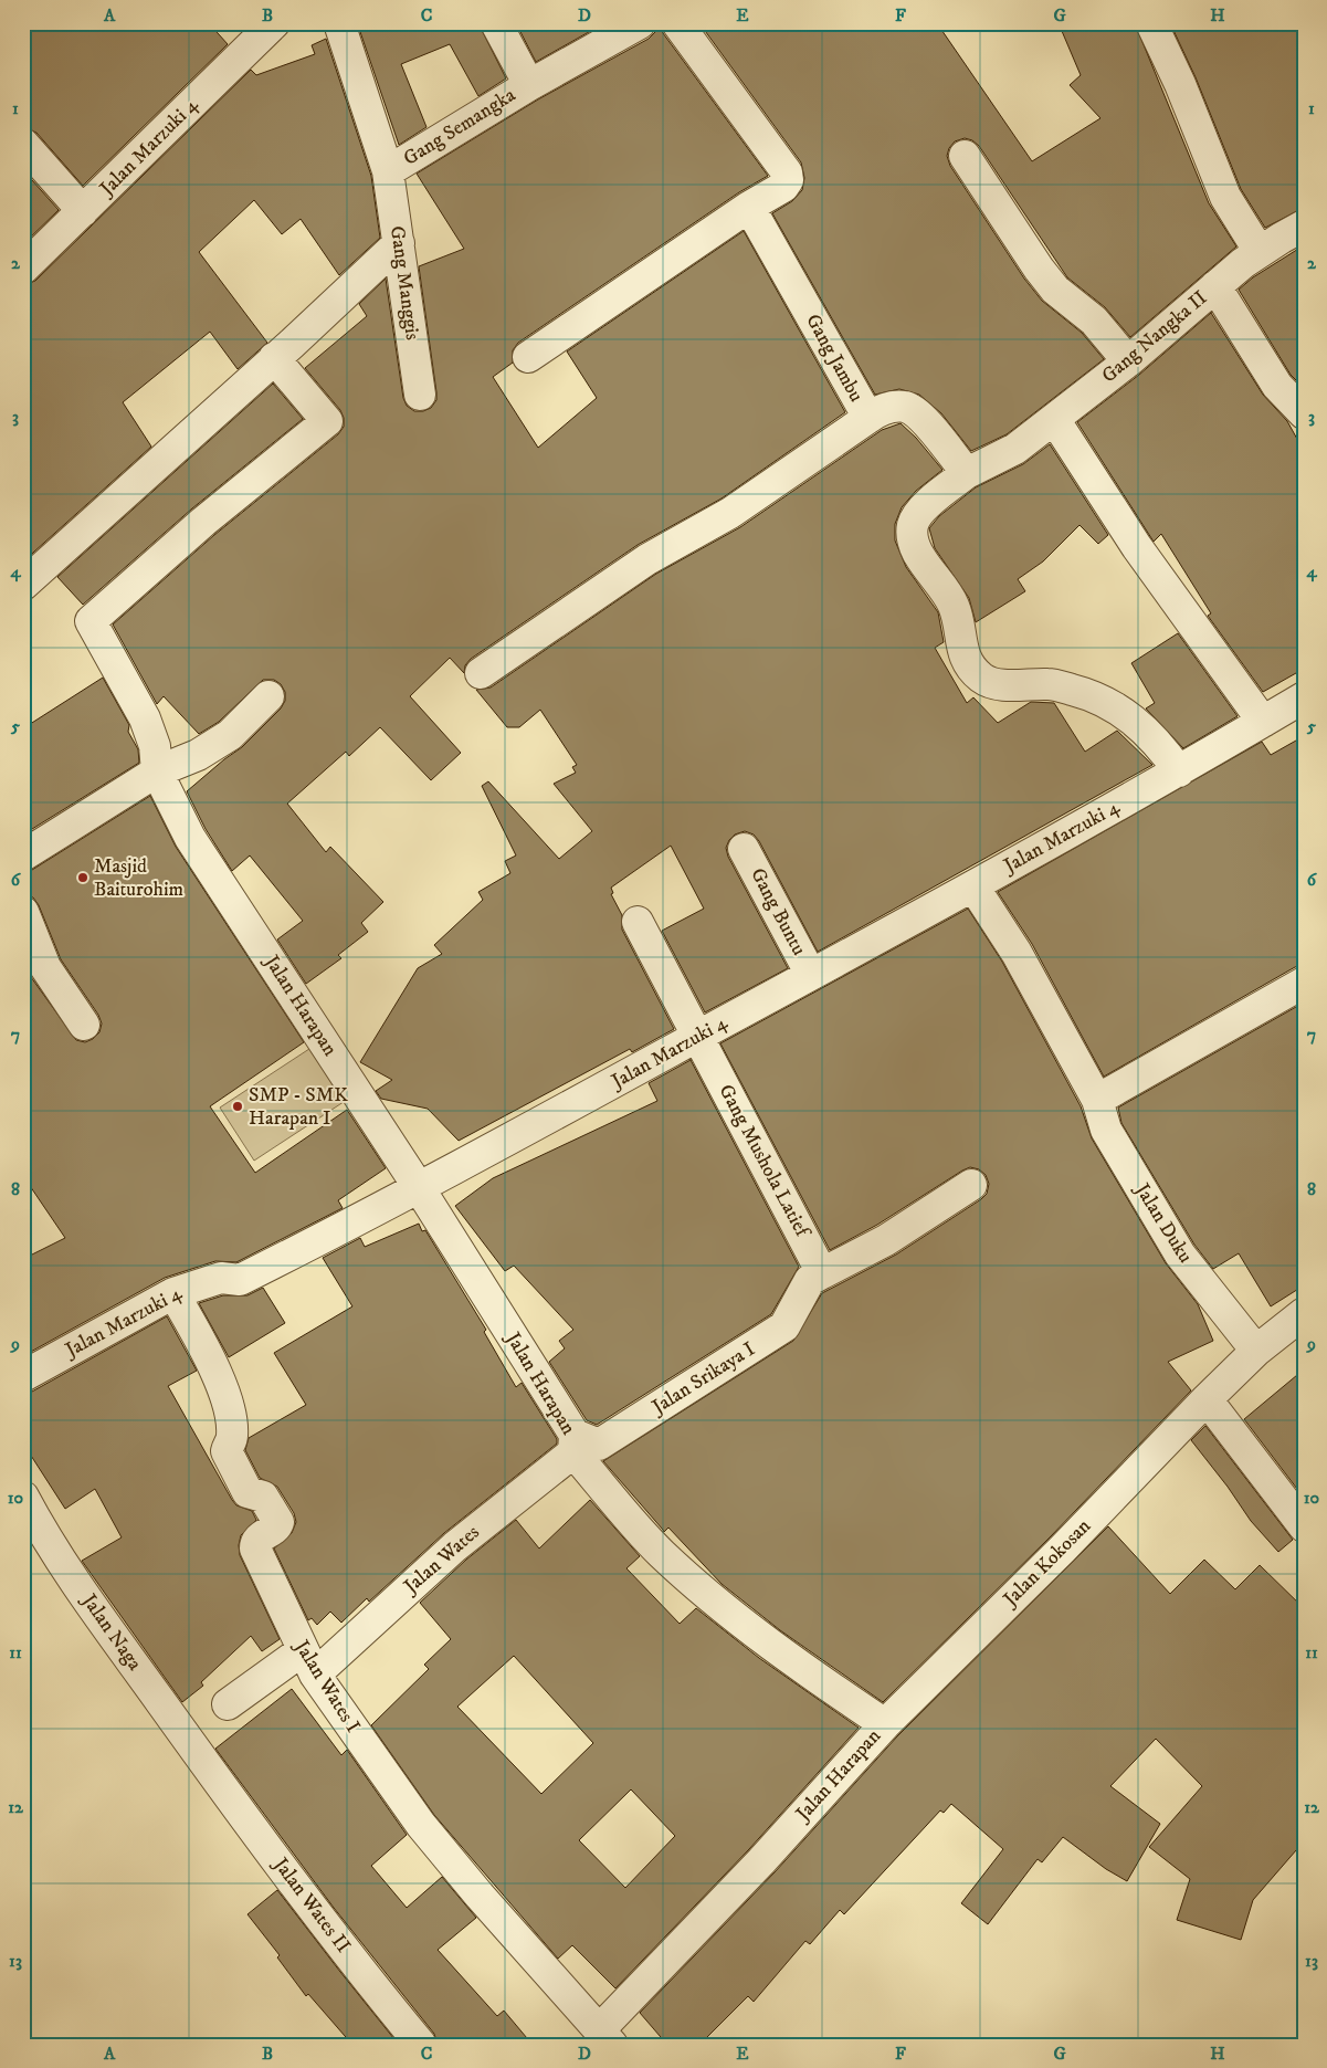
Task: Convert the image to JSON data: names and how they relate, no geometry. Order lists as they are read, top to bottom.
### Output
{
  "streets": {
    "street": [
      "Gang Semangka",
      "Jalan Marzuki 4",
      "Gang Manggis",
      "Gang Nangka II",
      "Gang Jambu",
      "Gang Buntu",
      "Jalan Harapan",
      "Gang Mushola Latief",
      "Jalan Duku",
      "Jalan Srikaya I",
      "Jalan Wates",
      "Jalan Kokosan",
      "Jalan Naga",
      "Jalan Wates I",
      "Jalan Wates II"
    ]
  },
  "crossings": [
    ["Gang Semangka", "Gang Manggis"],
    ["Jalan Marzuki 4", "Gang Buntu"],
    ["Jalan Marzuki 4", "Jalan Harapan"],
    ["Jalan Marzuki 4", "Gang Mushola Latief"],
    ["Jalan Marzuki 4", "Jalan Duku"],
    ["Jalan Marzuki 4", "Jalan Wates I"],
    ["Gang Nangka II", "Gang Jambu"],
    ["Jalan Harapan", "Jalan Srikaya I"],
    ["Jalan Harapan", "Jalan Wates"],
    ["Jalan Harapan", "Jalan Kokosan"],
    ["Jalan Harapan", "Jalan Wates I"],
    ["Gang Mushola Latief", "Jalan Srikaya I"],
    ["Jalan Srikaya I", "Jalan Wates"],
    ["Jalan Wates", "Jalan Wates I"],
    ["Jalan Naga", "Jalan Wates II"]
  ],
  "places": ["Masjid Baiturohim", "SMP - SMK Harapan I"],
  "grid": {
    "columns": [
      "A",
      "B",
      "C",
      "D",
      "E",
      "F",
      "G",
      "H"
    ],
    "rows": [
      "1",
      "2",
      "3",
      "4",
      "5",
      "6",
      "7",
      "8",
      "9",
      "10",
      "11",
      "12",
      "13"
    ]
  }
}
